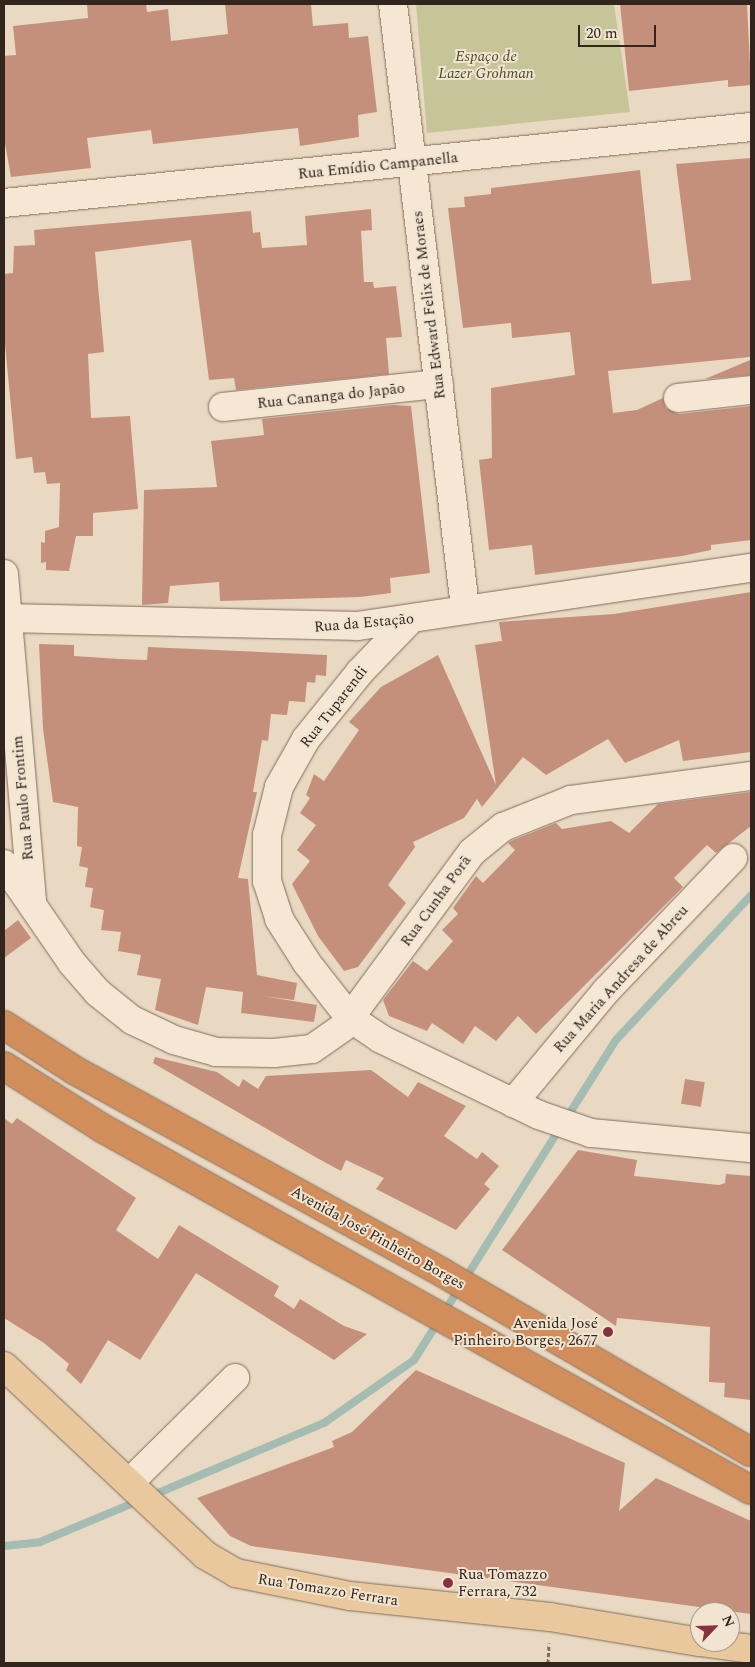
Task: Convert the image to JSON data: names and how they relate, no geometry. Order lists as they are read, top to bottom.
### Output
{
  "streets": {
    "highway": ["Avenida José Pinheiro Borges"],
    "main road": ["Rua Tomazzo Ferrara"],
    "street": [
      "Rua Emídio Campanella",
      "Rua Edward Felix de Moraes",
      "Rua Cananga do Japão",
      "Rua da Estação",
      "Rua Tuparendi",
      "Rua Paulo Frontim",
      "Rua Cunha Porã",
      "Rua Maria Andresa de Abreu"
    ]
  },
  "crossings": [
    ["Rua Emídio Campanella", "Rua Edward Felix de Moraes"],
    ["Rua Edward Felix de Moraes", "Rua Cananga do Japão"],
    ["Rua Edward Felix de Moraes", "Rua da Estação"],
    ["Rua da Estação", "Rua Tuparendi"],
    ["Rua da Estação", "Rua Paulo Frontim"],
    ["Rua Tuparendi", "Rua Cunha Porã"],
    ["Rua Paulo Frontim", "Rua Cunha Porã"]
  ],
  "parks": ["Espaço de Lazer Grohman"],
  "places": ["Avenida José Pinheiro Borges, 2677", "Rua Tomazzo Ferrara, 732"],
  "scale_bar": "20 m",
  "north": "top right"
}
